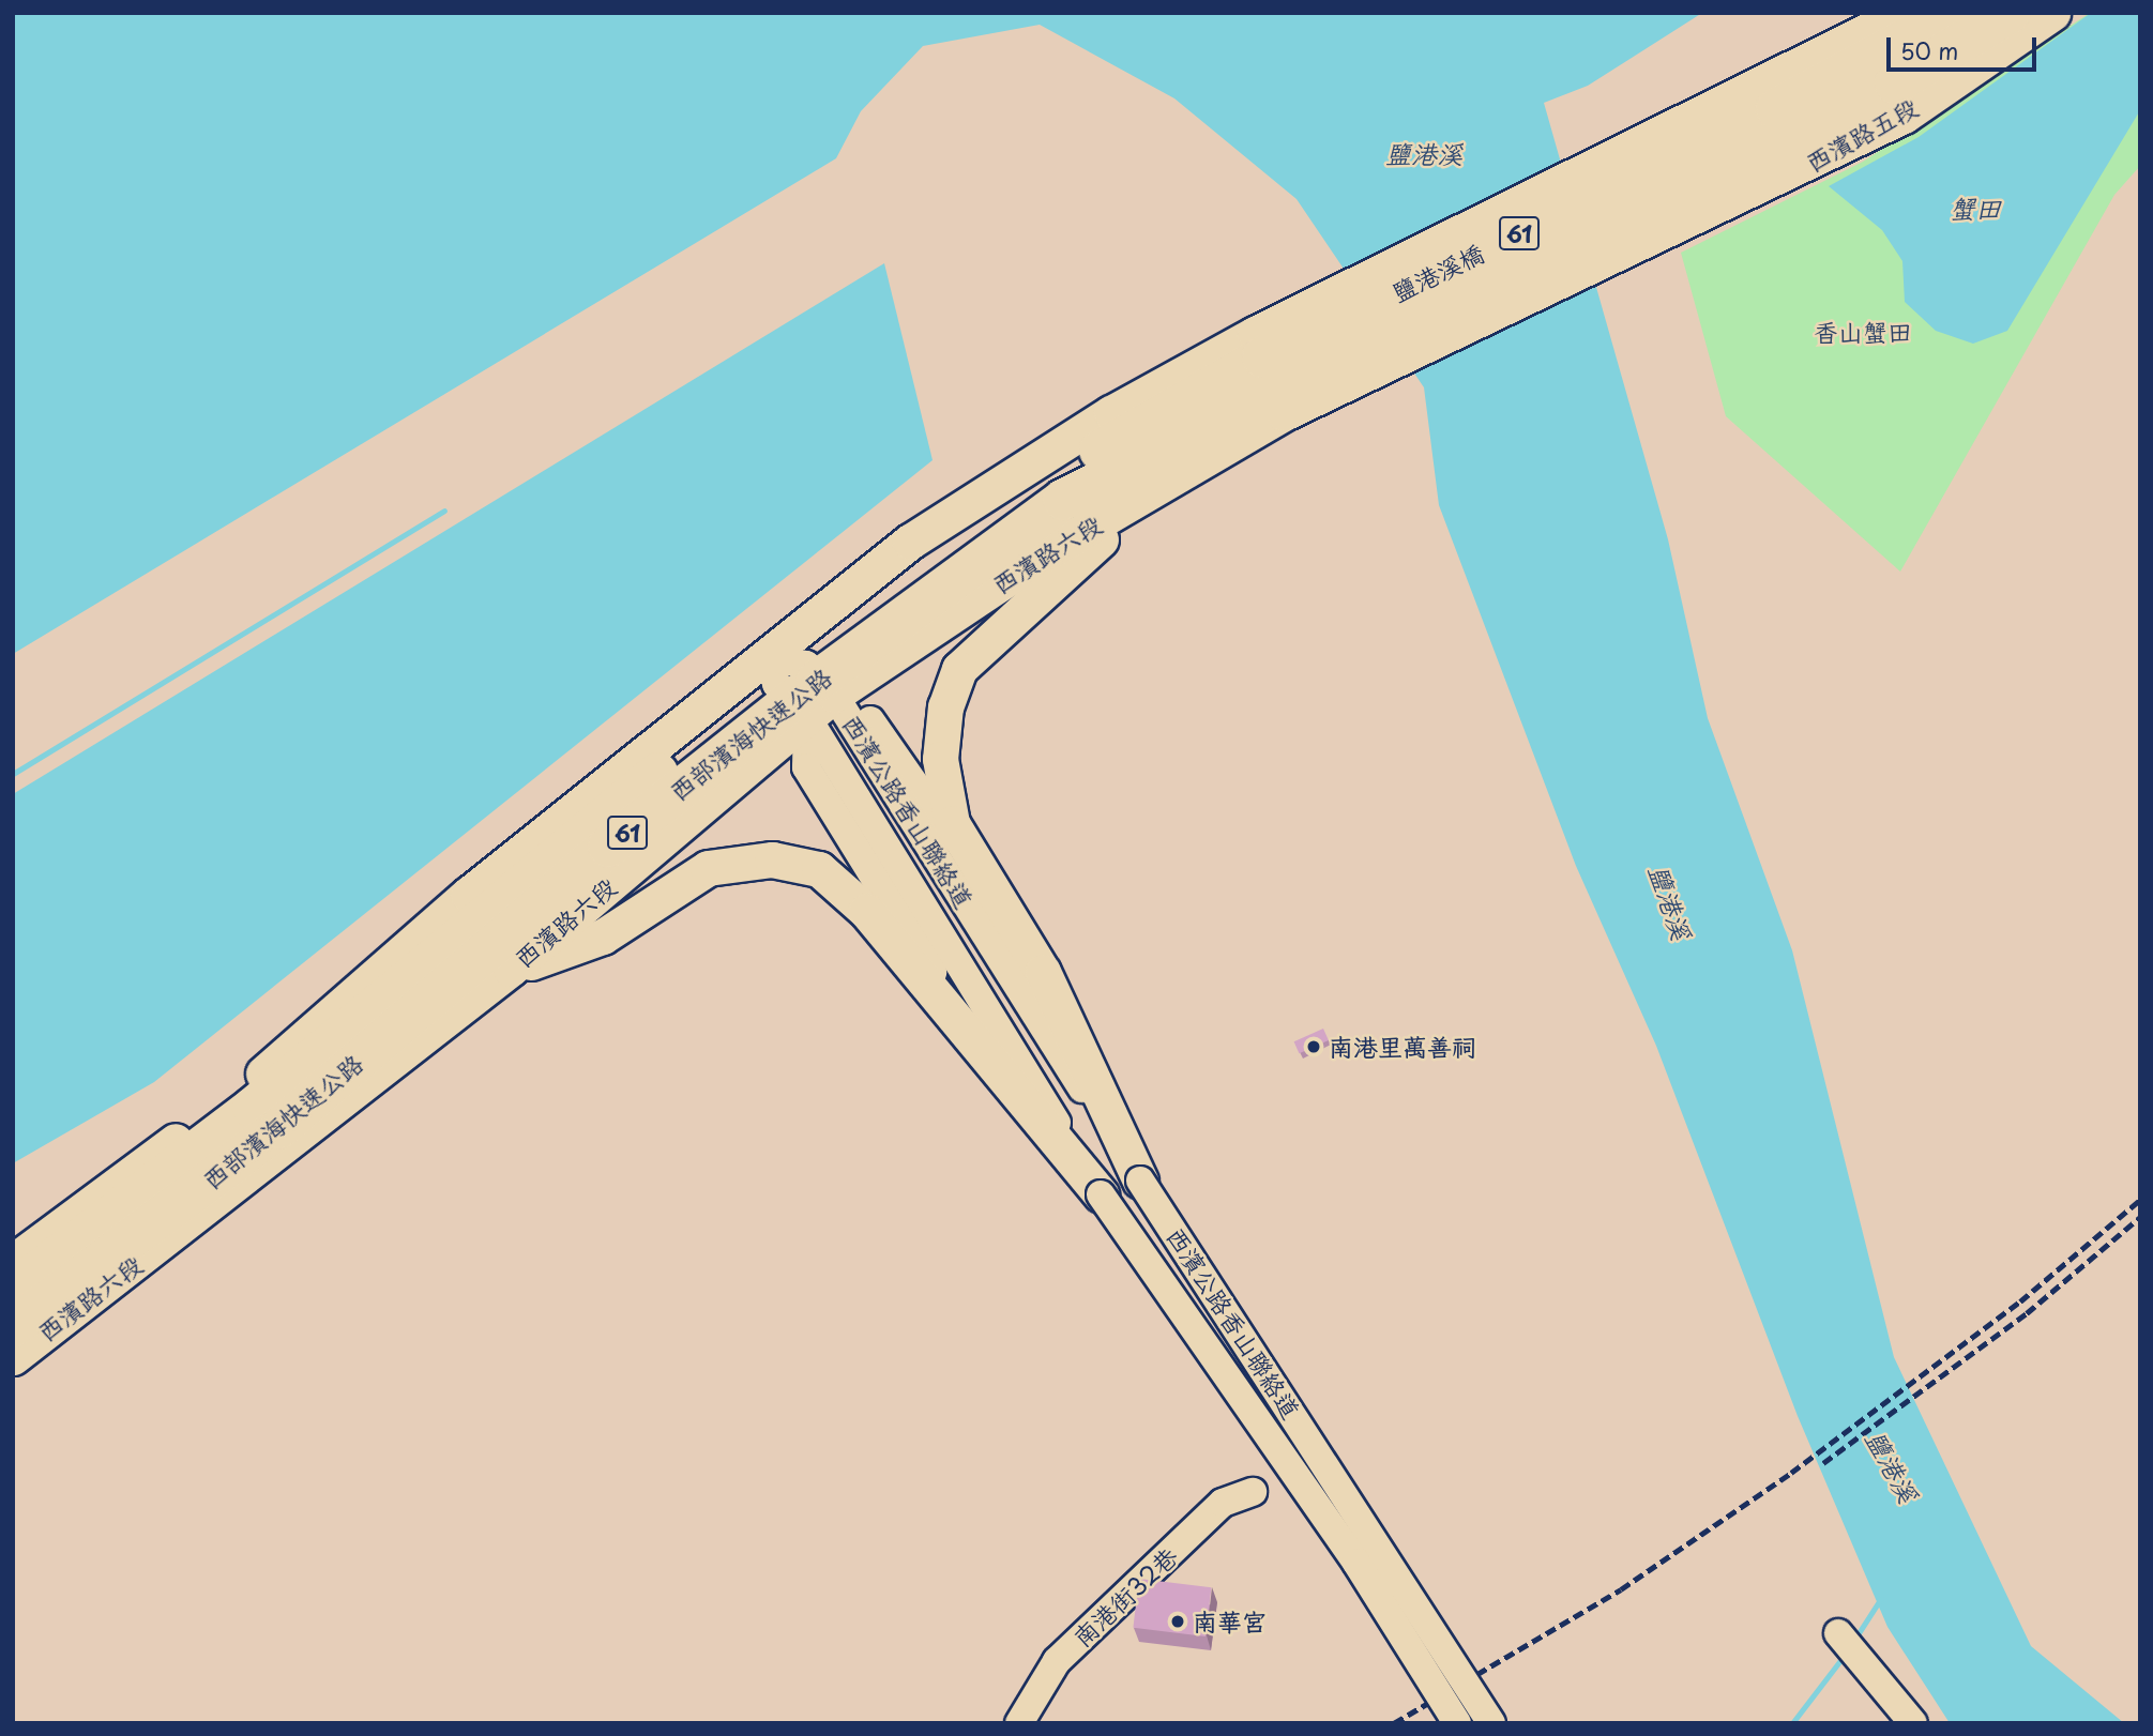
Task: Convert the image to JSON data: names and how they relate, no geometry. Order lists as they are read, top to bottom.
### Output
{
  "streets": {
    "highway": ["61", "鹽港溪橋", "西部濱海快速公路"],
    "main road": ["西濱路五段", "西濱路六段"],
    "street": ["西濱公路香山聯絡道", "南港街32巷"]
  },
  "crossings": [
    ["西濱路五段", "61"],
    ["西濱路五段", "鹽港溪橋"],
    ["61", "鹽港溪橋"],
    ["61", "西濱路六段"],
    ["61", "西部濱海快速公路"],
    ["鹽港溪橋", "西濱路六段"],
    ["鹽港溪橋", "西部濱海快速公路"],
    ["西濱路六段", "西部濱海快速公路"],
    ["西濱路六段", "西濱公路香山聯絡道"],
    ["西部濱海快速公路", "西濱公路香山聯絡道"]
  ],
  "water": ["鹽港溪", "蟹田"],
  "parks": ["香山蟹田"],
  "places": ["南港里萬善祠", "南華宮"],
  "scale_bar": "50 m"
}
